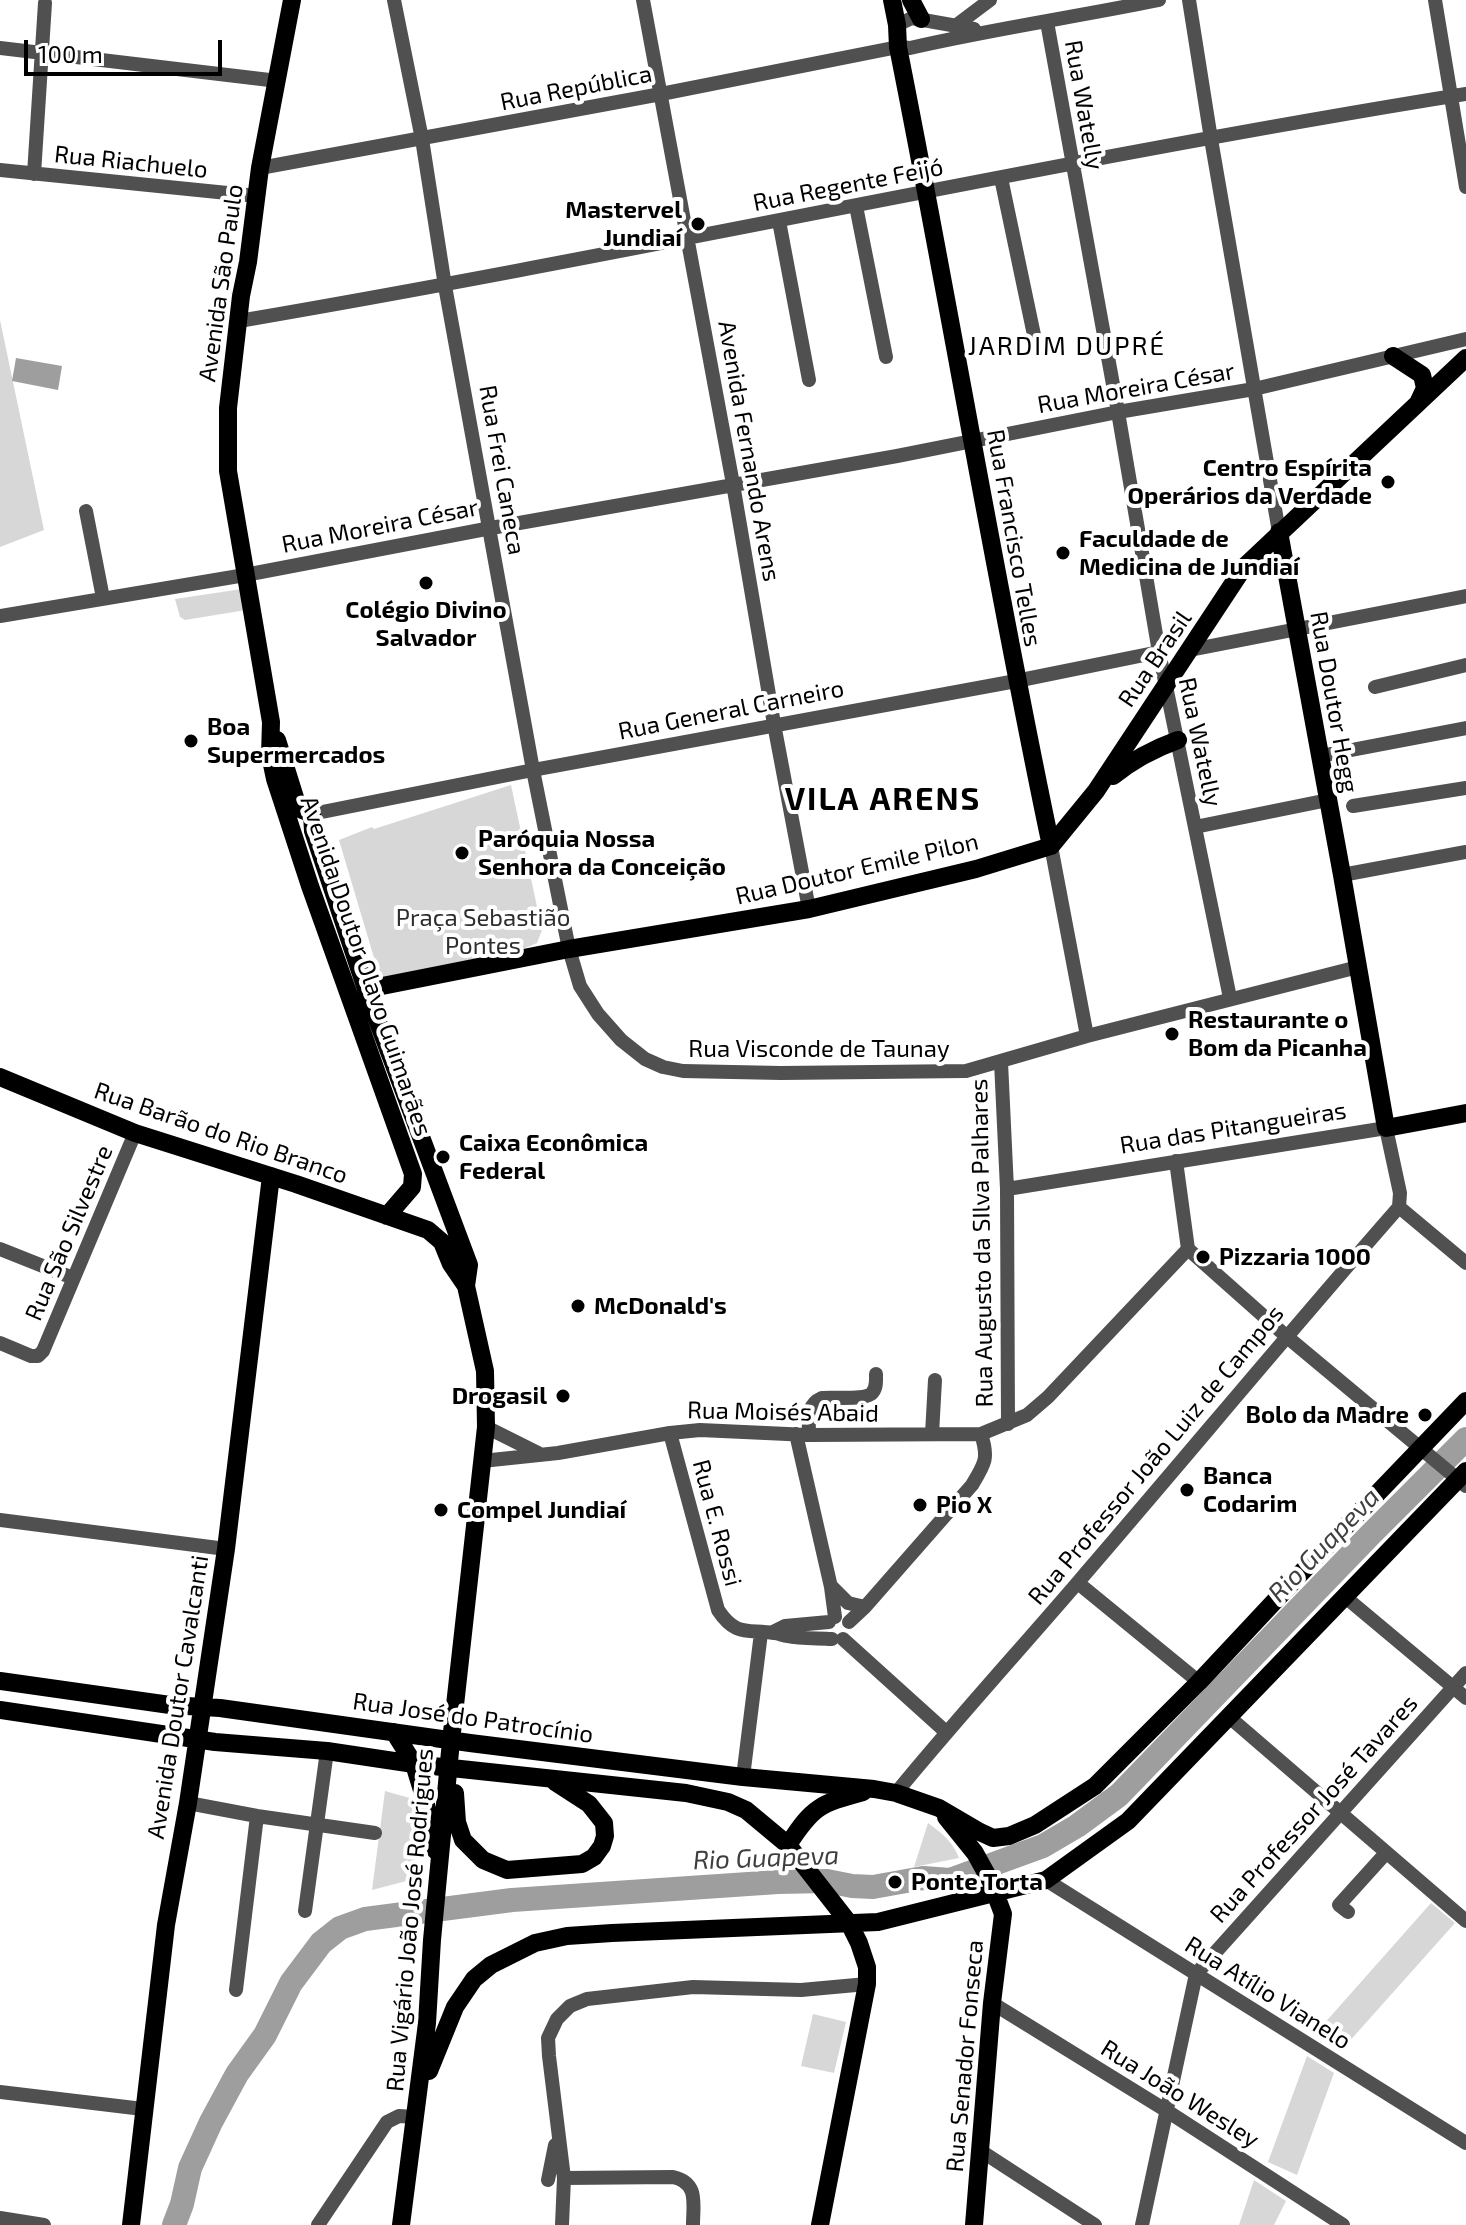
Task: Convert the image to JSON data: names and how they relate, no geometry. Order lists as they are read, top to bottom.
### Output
{
  "streets": {
    "main road": [
      "Avenida São Paulo",
      "Rua Francisco Telles",
      "Rua Brasil",
      "Rua Doutor Hegg",
      "Rua Doutor Emile Pilon",
      "Avenida Doutor Olavo Guimarães",
      "Rua das Pitangueiras",
      "Rua Barão do Rio Branco",
      "Avenida Doutor Cavalcanti",
      "Rua José do Patrocínio",
      "Rua Vigário João José Rodrigues",
      "Rua Senador Fonseca"
    ],
    "street": [
      "Rua República",
      "Rua Watelly",
      "Rua Riachuelo",
      "Rua Regente Feijó",
      "Rua Moreira César",
      "Avenida Fernando Arens",
      "Rua Frei Caneca",
      "Rua General Carneiro",
      "Rua Visconde de Taunay",
      "Rua São Silvestre",
      "Rua Augusto da SIlva Palhares",
      "Rua Moisés Abaid",
      "Rua Professor João Luiz de Campos",
      "Rua E. Rossi",
      "Rua Professor José Tavares",
      "Rua Atílio Vianelo",
      "Rua João Wesley"
    ]
  },
  "crossings": [
    ["Rua República", "Avenida São Paulo"],
    ["Rua República", "Avenida Fernando Arens"],
    ["Rua República", "Rua Frei Caneca"],
    ["Rua República", "Rua Francisco Telles"],
    ["Rua Watelly", "Rua Regente Feijó"],
    ["Rua Watelly", "Rua Moreira César"],
    ["Rua Watelly", "Rua Brasil"],
    ["Rua Watelly", "Rua General Carneiro"],
    ["Rua Watelly", "Rua Visconde de Taunay"],
    ["Rua Riachuelo", "Avenida São Paulo"],
    ["Rua Regente Feijó", "Avenida São Paulo"],
    ["Rua Regente Feijó", "Avenida Fernando Arens"],
    ["Rua Regente Feijó", "Rua Frei Caneca"],
    ["Rua Regente Feijó", "Rua Francisco Telles"],
    ["Rua Regente Feijó", "Rua Doutor Hegg"],
    ["Avenida São Paulo", "Rua Moreira César"],
    ["Avenida São Paulo", "Avenida Doutor Olavo Guimarães"],
    ["Rua Moreira César", "Avenida Fernando Arens"],
    ["Rua Moreira César", "Rua Frei Caneca"],
    ["Rua Moreira César", "Rua Francisco Telles"],
    ["Rua Moreira César", "Rua Doutor Hegg"],
    ["Rua Moreira César", "Avenida Doutor Olavo Guimarães"],
    ["Avenida Fernando Arens", "Rua General Carneiro"],
    ["Avenida Fernando Arens", "Rua Doutor Emile Pilon"],
    ["Rua Frei Caneca", "Rua General Carneiro"],
    ["Rua Frei Caneca", "Rua Doutor Emile Pilon"],
    ["Rua Frei Caneca", "Rua Visconde de Taunay"],
    ["Rua Francisco Telles", "Rua General Carneiro"],
    ["Rua Francisco Telles", "Rua Doutor Emile Pilon"],
    ["Rua Francisco Telles", "Rua Visconde de Taunay"],
    ["Rua Brasil", "Rua Doutor Hegg"],
    ["Rua Doutor Hegg", "Rua Visconde de Taunay"],
    ["Rua Doutor Hegg", "Rua das Pitangueiras"],
    ["Rua General Carneiro", "Avenida Doutor Olavo Guimarães"],
    ["Rua Doutor Emile Pilon", "Avenida Doutor Olavo Guimarães"],
    ["Rua Doutor Emile Pilon", "Rua Visconde de Taunay"],
    ["Avenida Doutor Olavo Guimarães", "Rua Barão do Rio Branco"],
    ["Avenida Doutor Olavo Guimarães", "Rua Vigário João José Rodrigues"],
    ["Rua Visconde de Taunay", "Rua Augusto da SIlva Palhares"],
    ["Rua das Pitangueiras", "Rua Augusto da SIlva Palhares"],
    ["Rua Barão do Rio Branco", "Rua São Silvestre"],
    ["Rua Barão do Rio Branco", "Avenida Doutor Cavalcanti"],
    ["Rua Barão do Rio Branco", "Rua Vigário João José Rodrigues"],
    ["Rua Moisés Abaid", "Rua E. Rossi"],
    ["Rua Moisés Abaid", "Rua Vigário João José Rodrigues"],
    ["Rua Professor João Luiz de Campos", "Rua José do Patrocínio"],
    ["Avenida Doutor Cavalcanti", "Rua José do Patrocínio"],
    ["Rua José do Patrocínio", "Rua Vigário João José Rodrigues"],
    ["Rua Professor José Tavares", "Rua Atílio Vianelo"],
    ["Rua Senador Fonseca", "Rua João Wesley"]
  ],
  "districts": ["JARDIM DUPRÉ", "VILA ARENS"],
  "water": ["Rio Guapeva"],
  "parks": ["Praça Sebastião Pontes"],
  "places": [
    "Mastervel Jundiaí",
    "Centro Espírita Operários da Verdade",
    "Faculdade de Medicina de Jundiaí",
    "Colégio Divino Salvador",
    "Boa Supermercados",
    "Paróquia Nossa Senhora da Conceição",
    "Restaurante o Bom da Picanha",
    "Caixa Econômica Federal",
    "Pizzaria 1000",
    "McDonald's",
    "Drogasil",
    "Bolo da Madre",
    "Banca Codarim",
    "Pio X",
    "Compel Jundiaí",
    "Ponte Torta"
  ],
  "scale_bar": "100 m"
}
